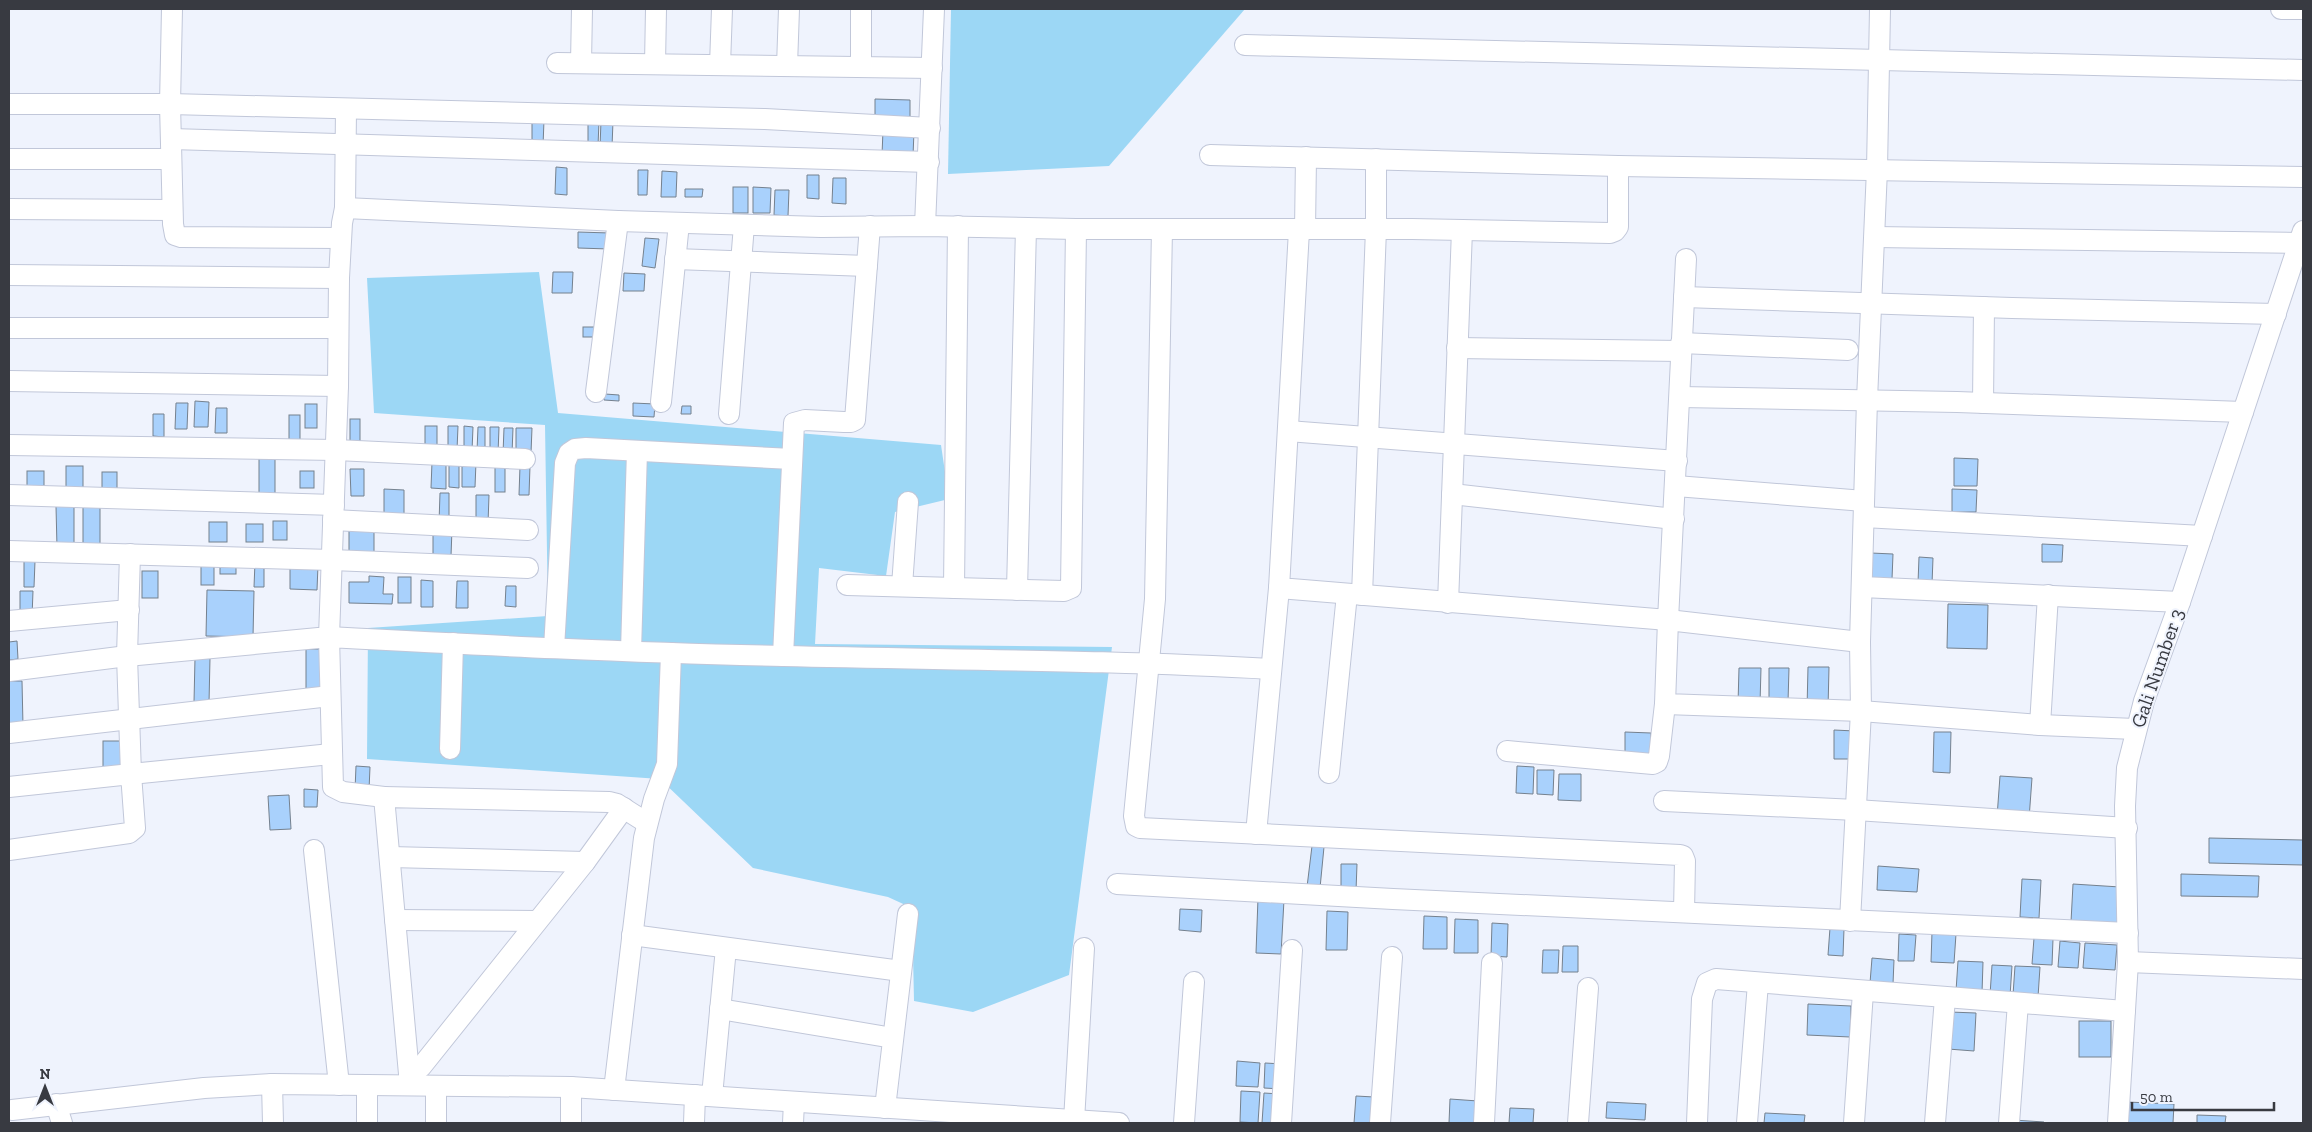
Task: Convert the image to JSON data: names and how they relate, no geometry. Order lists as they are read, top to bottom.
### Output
{
  "streets": {
    "street": ["Gali Number 3"]
  },
  "scale_bar": "50 m",
  "north": "top"
}
